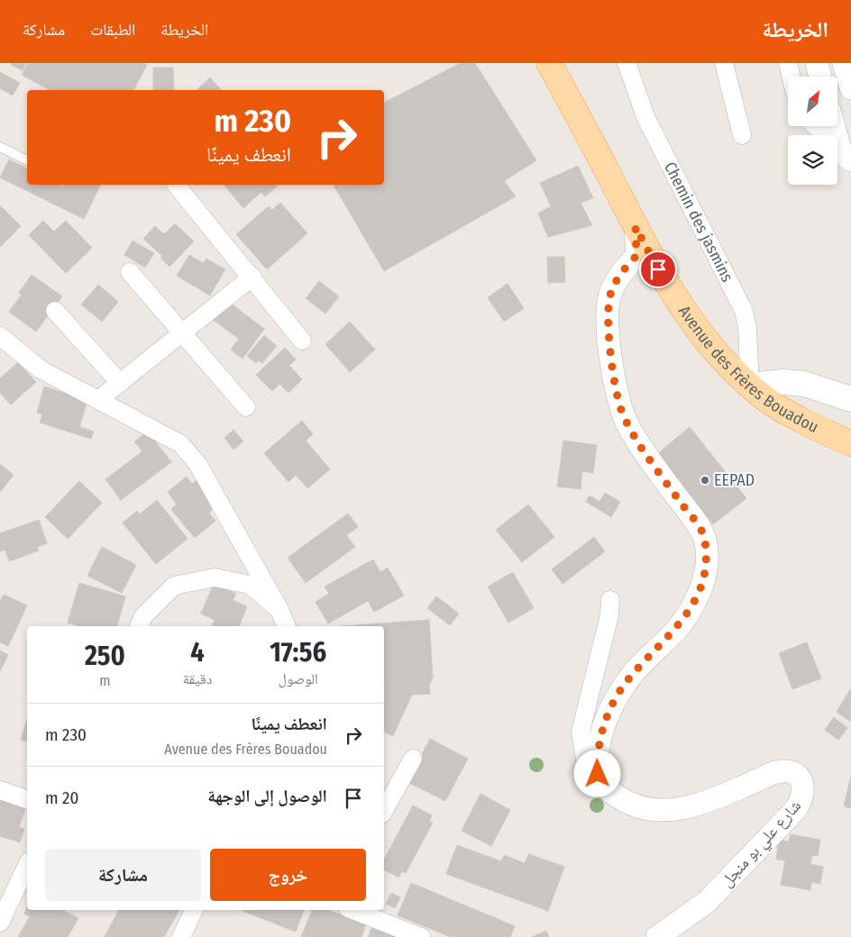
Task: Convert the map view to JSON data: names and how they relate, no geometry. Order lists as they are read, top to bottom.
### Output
{
  "streets": {
    "main road": ["Avenue des Frères Bouadou"],
    "street": ["Chemin des jasmins", "شارع علي بو منجل"]
  },
  "crossings": [
    ["Chemin des jasmins", "Avenue des Frères Bouadou"]
  ],
  "places": ["EEPAD"],
  "north": "top right",
  "page": {
    "header": "الخريطة",
    "nav": ["الخريطة", "الطبقات", "مشاركة"],
    "turn": ["230 m", "انعطف يمينًا"],
    "eta": [
      "17:56",
      "الوصول",
      "4",
      "دقيقة",
      "250",
      "m"
    ],
    "list": [
      {
        "name": "انعطف يمينًا",
        "note": "Avenue des Frères Bouadou",
        "value": "230 m"
      },
      {
        "name": "الوصول إلى الوجهة",
        "value": "20 m"
      }
    ],
    "buttons": ["خروج", "مشاركة"]
  }
}
